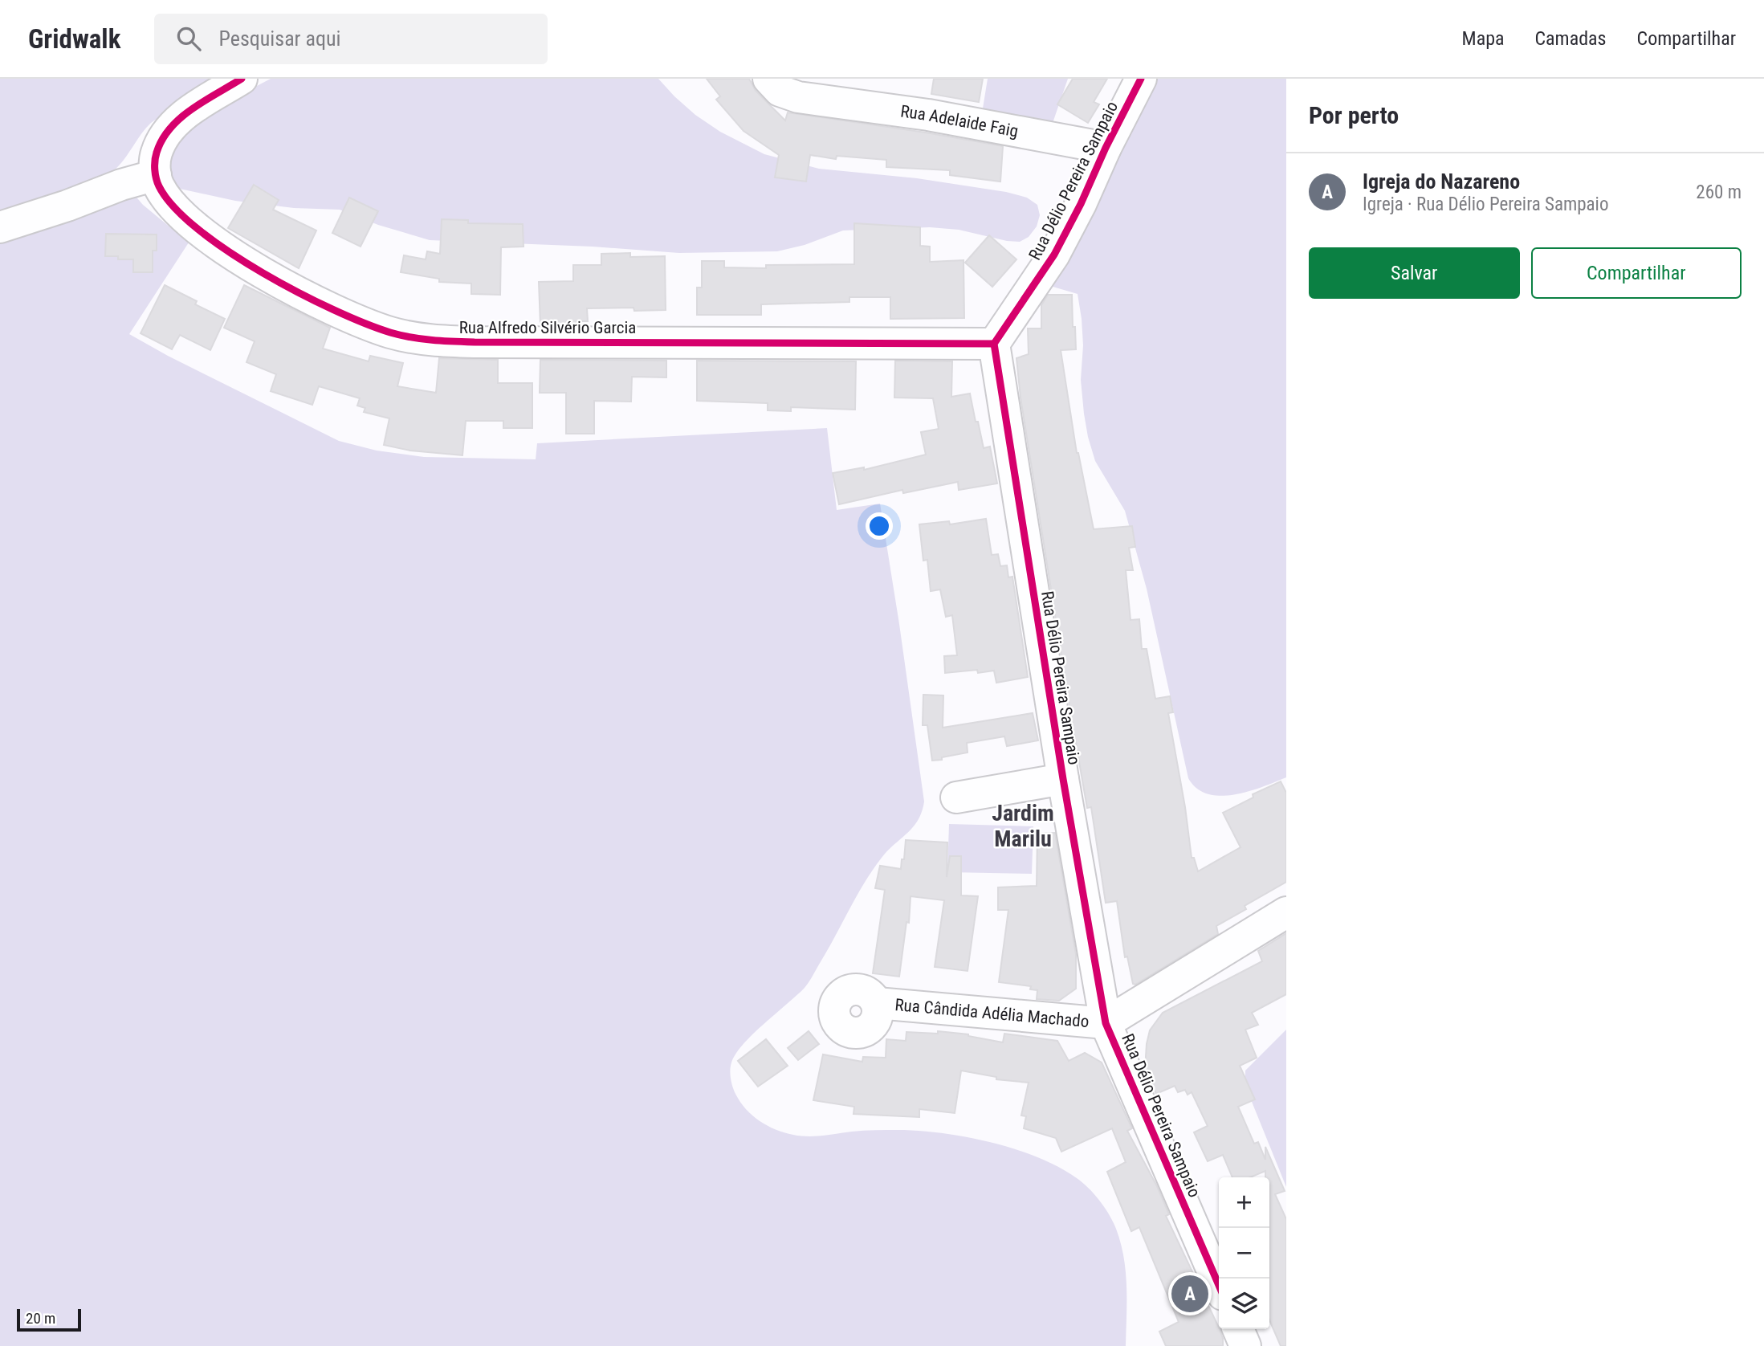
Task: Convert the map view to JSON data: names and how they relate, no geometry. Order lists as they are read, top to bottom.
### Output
{
  "streets": {
    "street": [
      "Rua Adelaide Faig",
      "Rua Délio Pereira Sampaio",
      "Rua Alfredo Silvério Garcia",
      "Rua Cândida Adélia Machado"
    ]
  },
  "crossings": [
    ["Rua Adelaide Faig", "Rua Délio Pereira Sampaio"],
    ["Rua Délio Pereira Sampaio", "Rua Alfredo Silvério Garcia"],
    ["Rua Délio Pereira Sampaio", "Rua Cândida Adélia Machado"]
  ],
  "districts": ["Jardim Marilu"],
  "scale_bar": "20 m",
  "page": {
    "header": "Gridwalk",
    "search": "Pesquisar aqui",
    "nav": ["Mapa", "Camadas", "Compartilhar"],
    "heading": "Por perto",
    "list": [
      {
        "mark": "A",
        "name": "Igreja do Nazareno",
        "note": "Igreja · Rua Délio Pereira Sampaio",
        "value": "260 m"
      }
    ],
    "buttons": ["Salvar", "Compartilhar"],
    "map_buttons": ["+", "−"],
    "pins": "A",
    "scale": "20 m"
  }
}
